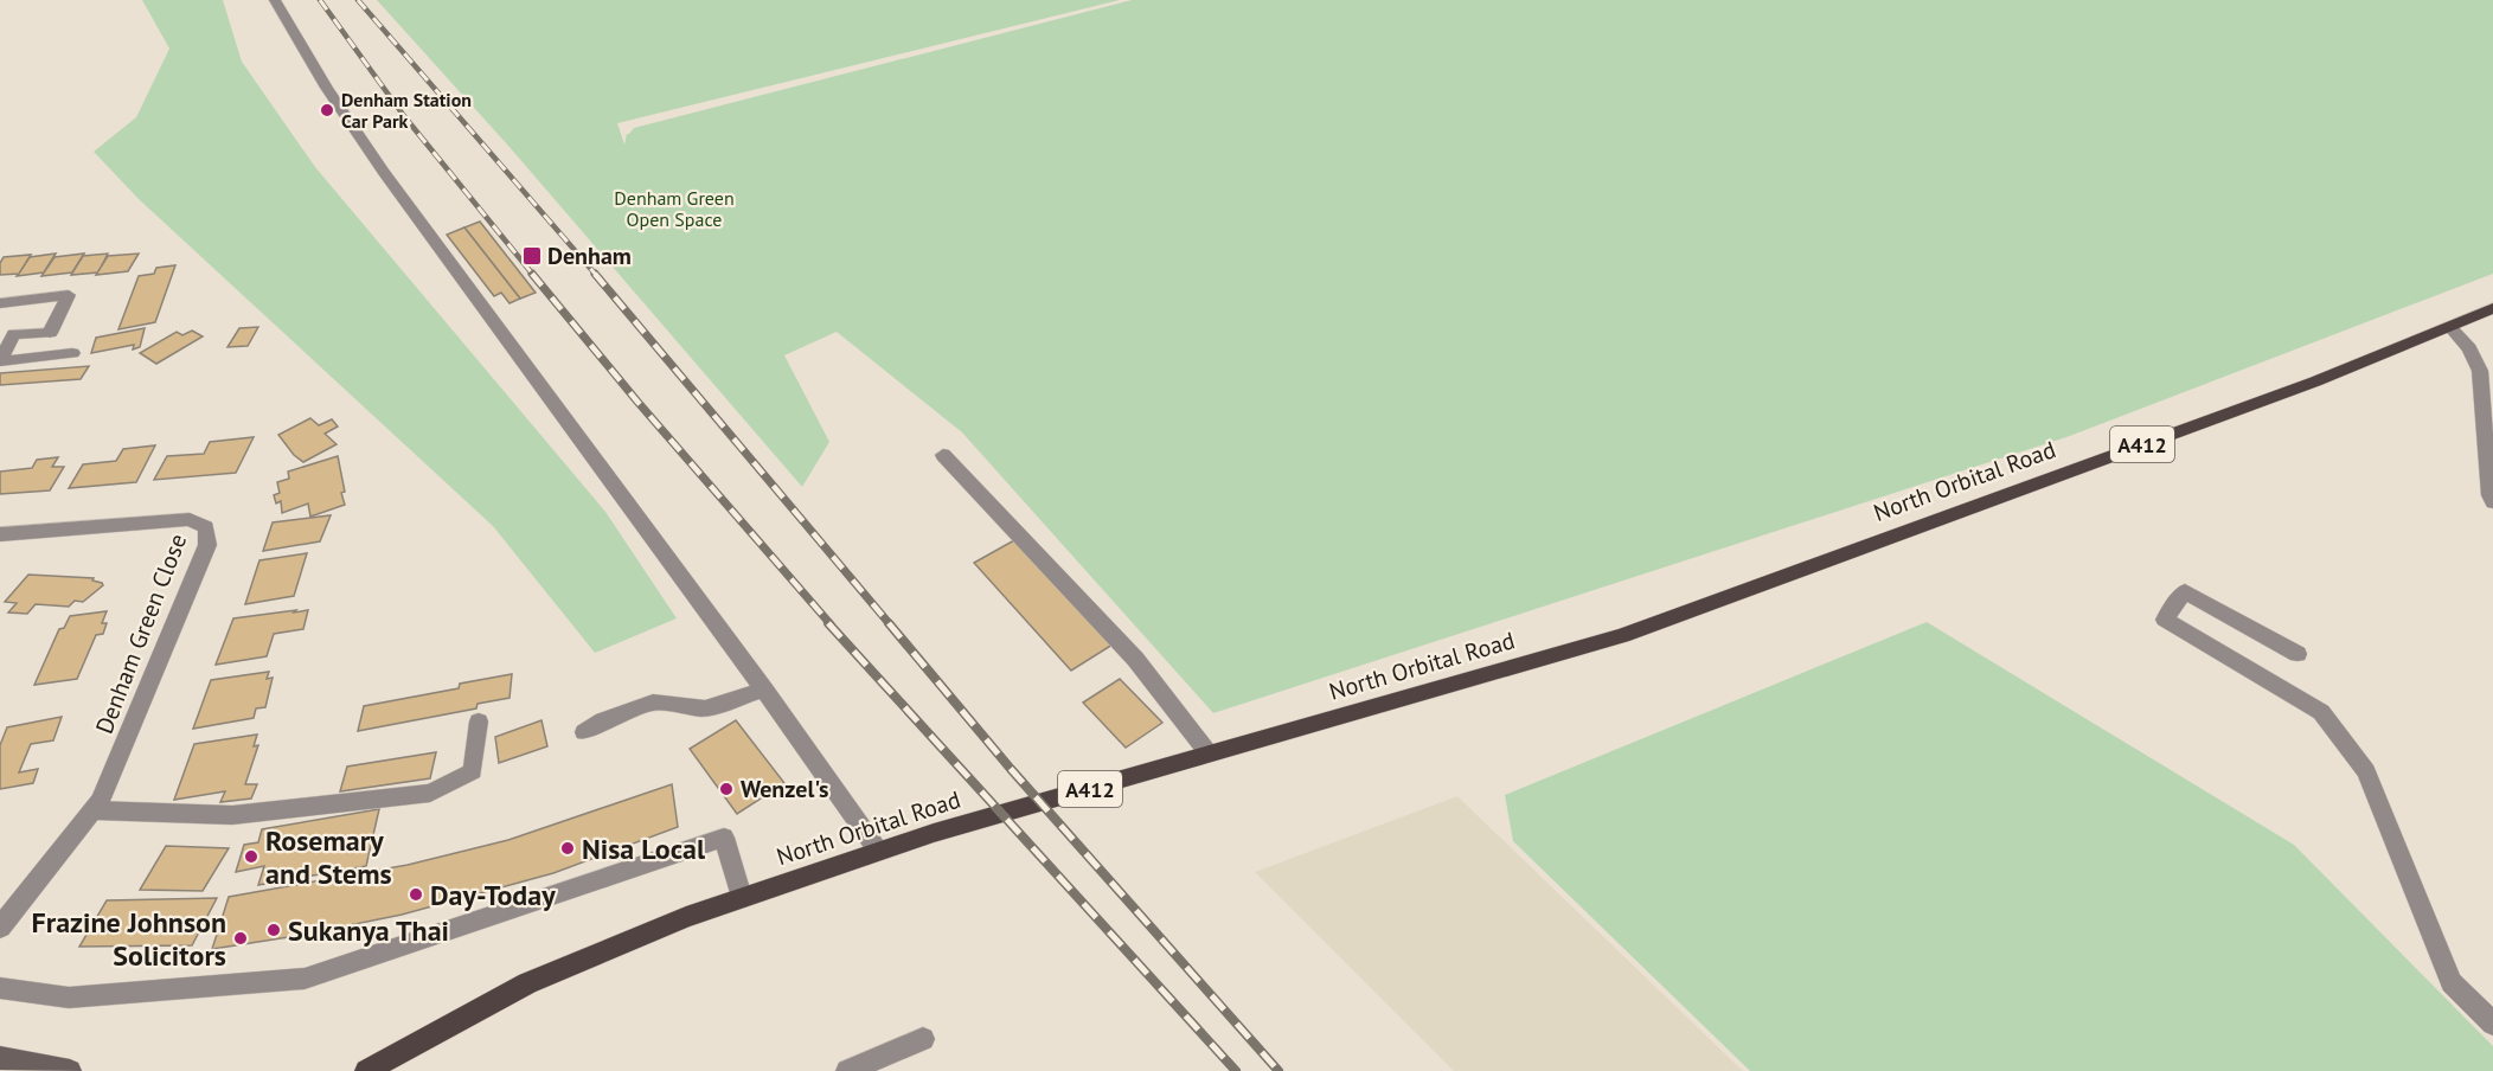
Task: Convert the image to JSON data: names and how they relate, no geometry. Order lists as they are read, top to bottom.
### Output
{
  "streets": {
    "main road": ["A412", "North Orbital Road"],
    "street": ["Denham Green Close"]
  },
  "parks": ["Denham Green Open Space"],
  "places": {
    "other": [
      "Denham Station Car Park",
      "Wenzel's",
      "Nisa Local",
      "Rosemary and Stems",
      "Day-Today",
      "Sukanya Thai",
      "Frazine Johnson Solicitors"
    ],
    "transit": ["Denham"]
  }
}
